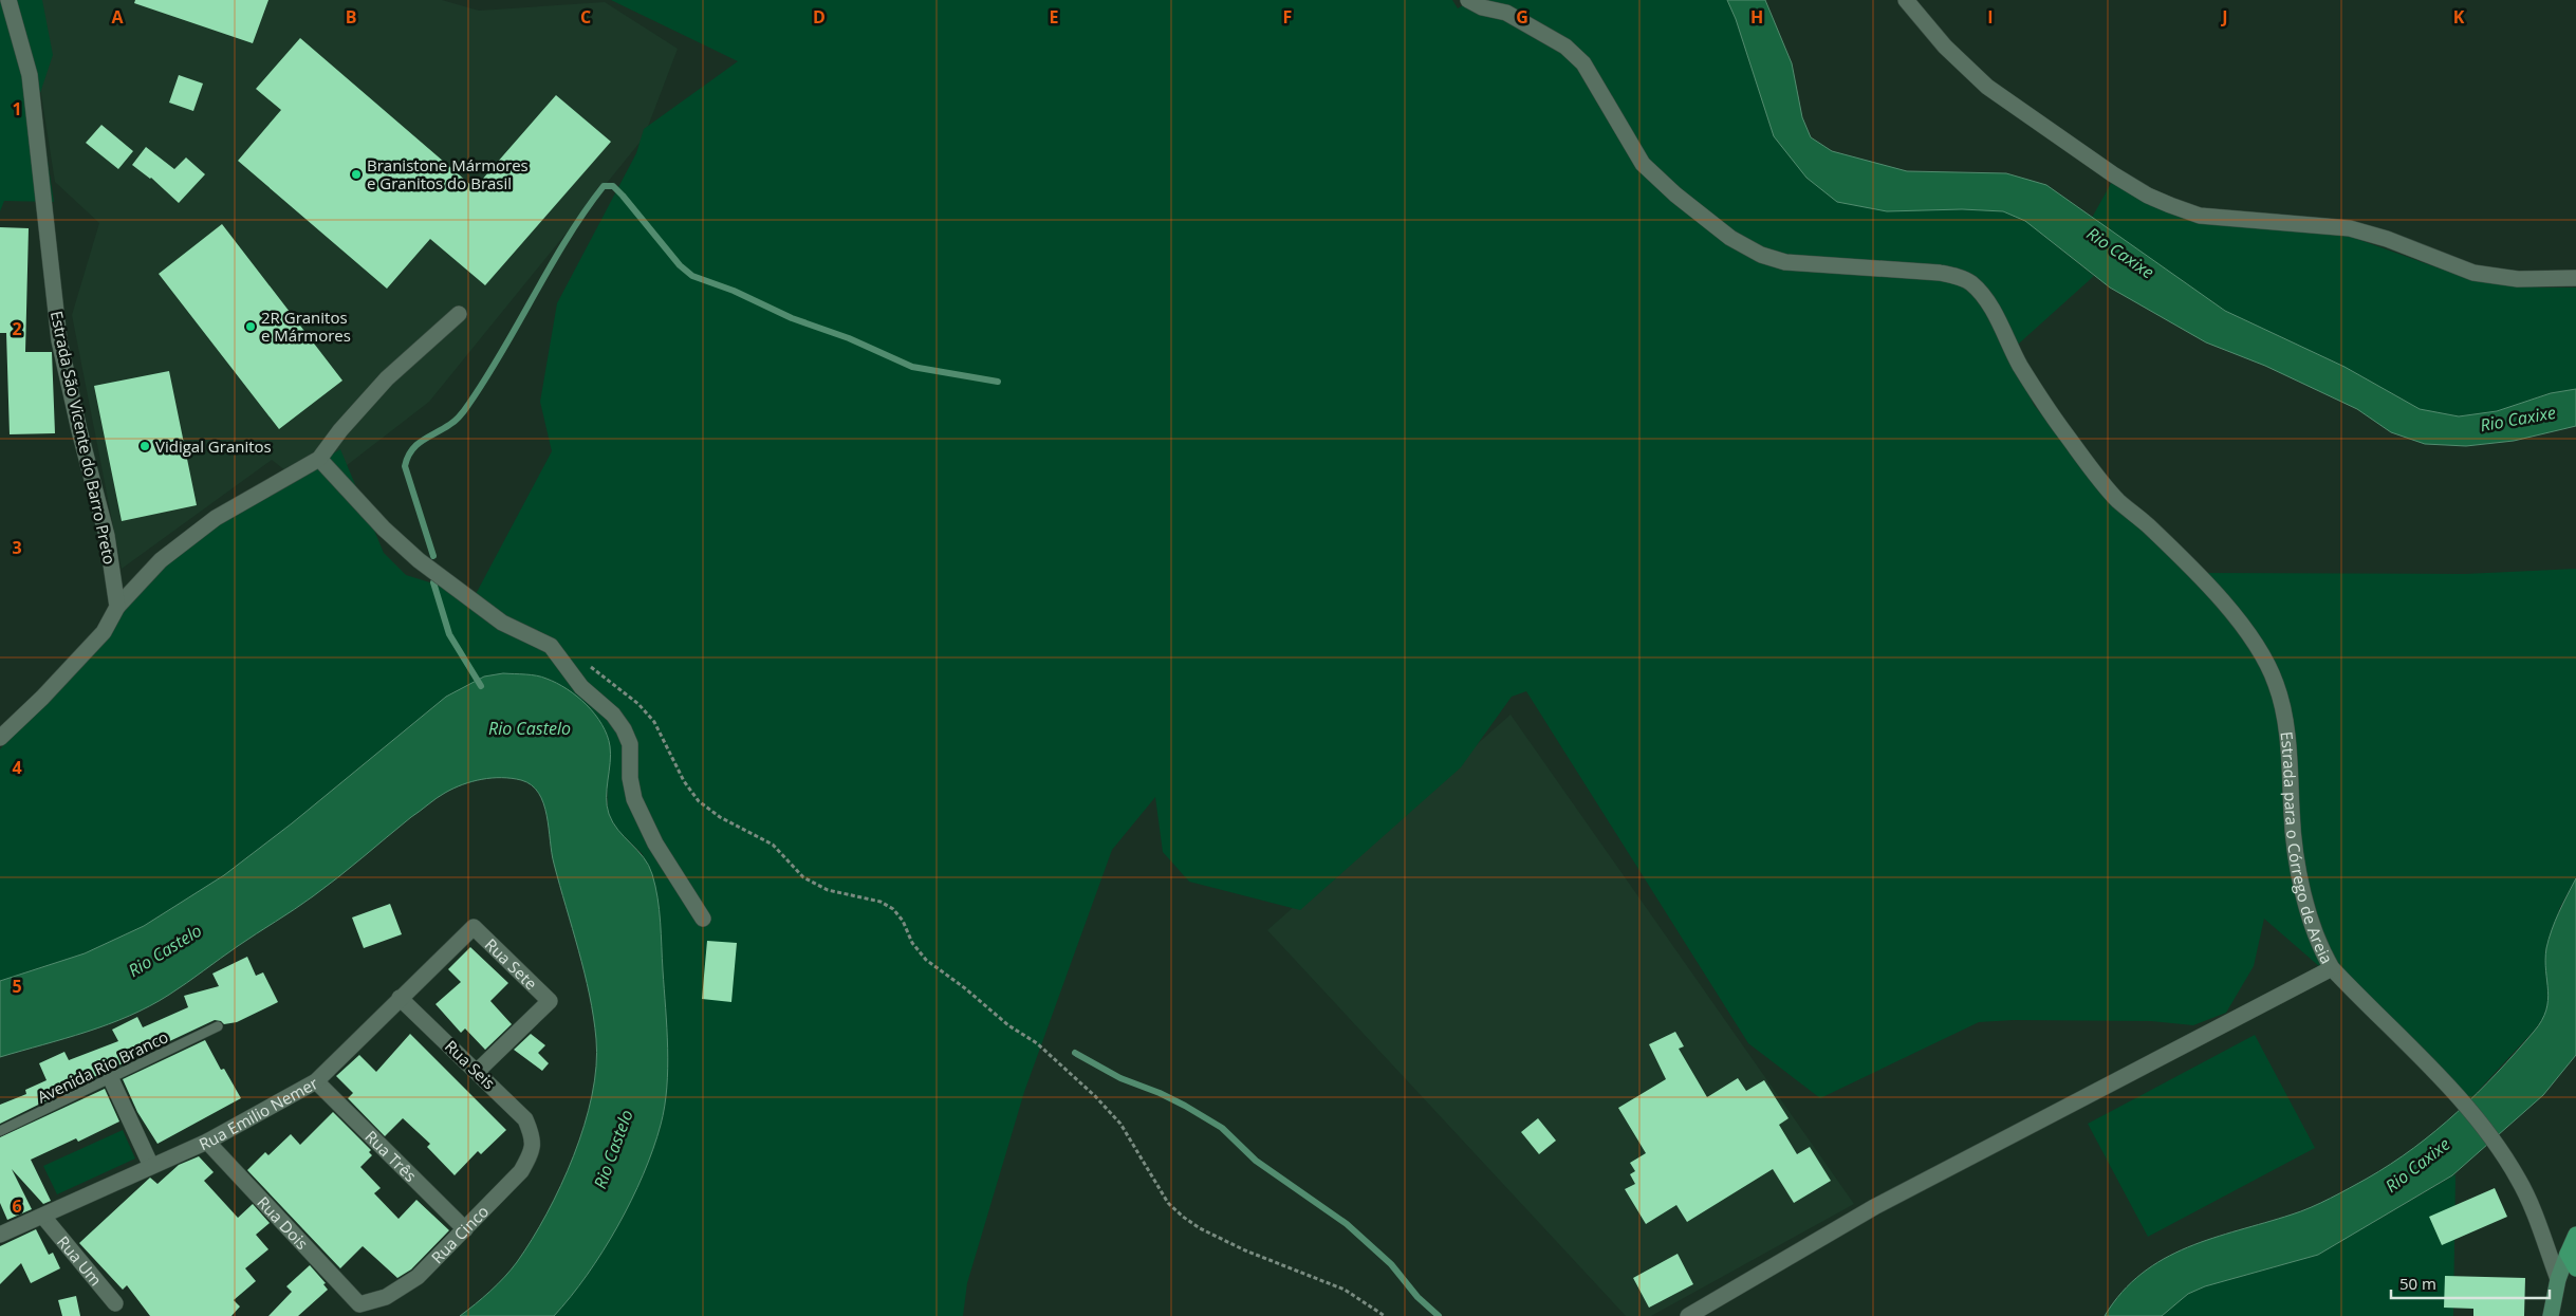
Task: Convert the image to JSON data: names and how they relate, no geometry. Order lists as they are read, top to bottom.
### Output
{
  "streets": {
    "street": [
      "Estrada São Vicente do Barro Preto",
      "Estrada para o Córrego de Areia",
      "Rua Sete",
      "Rua Seis",
      "Rua Emilio Nemer",
      "Rua Três",
      "Rua Dois",
      "Rua Cinco",
      "Rua Um"
    ],
    "lane": ["Avenida Rio Branco"]
  },
  "crossings": [
    ["Rua Sete", "Rua Seis"],
    ["Rua Sete", "Rua Emilio Nemer"],
    ["Rua Seis", "Rua Emilio Nemer"],
    ["Rua Seis", "Rua Cinco"],
    ["Rua Emilio Nemer", "Rua Três"],
    ["Rua Emilio Nemer", "Rua Dois"],
    ["Rua Emilio Nemer", "Rua Um"],
    ["Rua Três", "Rua Cinco"],
    ["Rua Dois", "Rua Cinco"]
  ],
  "water": ["Rio Caxixe", "Rio Castelo"],
  "places": ["Branistone Mármores e Granitos do Brasil", "2R Granitos e Mármores", "Vidigal Granitos"],
  "scale_bar": "50 m",
  "grid": {
    "columns": [
      "A",
      "B",
      "C",
      "D",
      "E",
      "F",
      "G",
      "H",
      "I",
      "J",
      "K"
    ],
    "rows": [
      "1",
      "2",
      "3",
      "4",
      "5",
      "6"
    ]
  }
}
